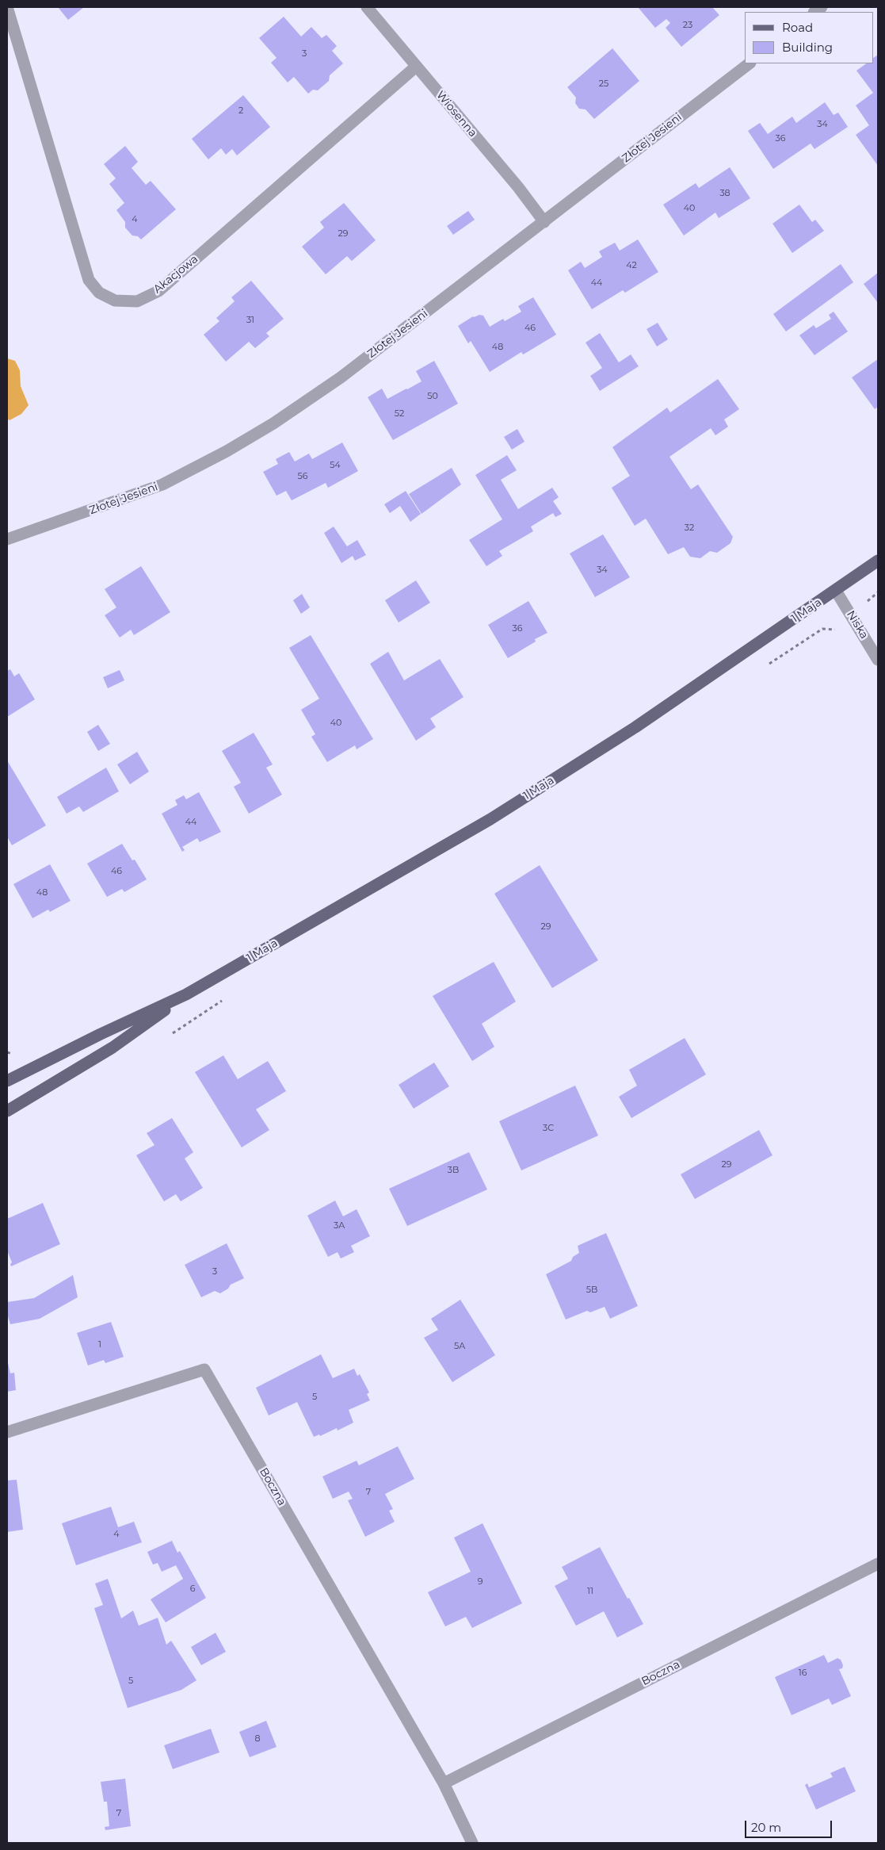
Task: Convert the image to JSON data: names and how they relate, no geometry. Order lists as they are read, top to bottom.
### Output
{
  "streets": {
    "main road": ["1 Maja"],
    "street": [
      "Wiosenna",
      "Złotej Jesieni",
      "Akacjowa",
      "Niska",
      "Boczna"
    ]
  },
  "crossings": [
    ["Wiosenna", "Złotej Jesieni"],
    ["Wiosenna", "Akacjowa"],
    ["1 Maja", "Niska"]
  ],
  "house_numbers": [
    "23",
    "3",
    "25",
    "2",
    "34",
    "36",
    "38",
    "40",
    "4",
    "29",
    "42",
    "44",
    "31",
    "46",
    "48",
    "50",
    "52",
    "54",
    "56",
    "32",
    "34",
    "36",
    "40",
    "44",
    "46",
    "48",
    "29",
    "3C",
    "29",
    "3B",
    "3A",
    "3",
    "5B",
    "1",
    "5A",
    "5",
    "7",
    "4",
    "9",
    "6",
    "11",
    "16",
    "5",
    "8",
    "7"
  ],
  "legend": ["Road", "Building"],
  "scale_bar": "20 m"
}
